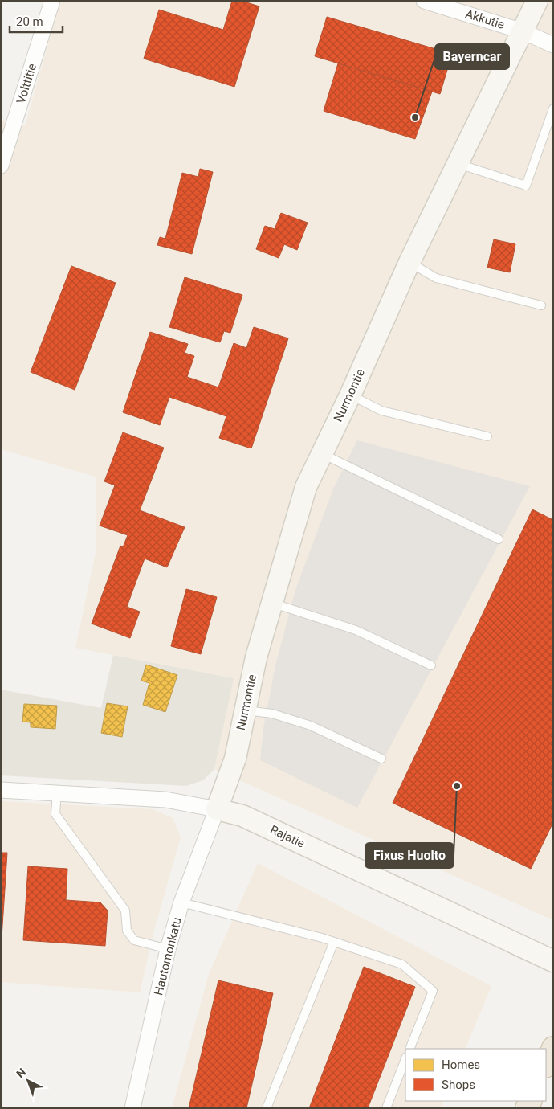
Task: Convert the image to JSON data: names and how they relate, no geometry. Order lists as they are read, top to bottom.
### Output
{
  "streets": {
    "street": [
      "Akkutie",
      "Volttitie",
      "Nurmontie",
      "Rajatie",
      "Hautomonkatu"
    ]
  },
  "crossings": [
    ["Akkutie", "Nurmontie"],
    ["Nurmontie", "Rajatie"],
    ["Nurmontie", "Hautomonkatu"],
    ["Rajatie", "Hautomonkatu"]
  ],
  "places": ["Bayerncar", "Fixus Huolto"],
  "legend": ["Homes", "Shops"],
  "scale_bar": "20 m",
  "north": "top left"
}
